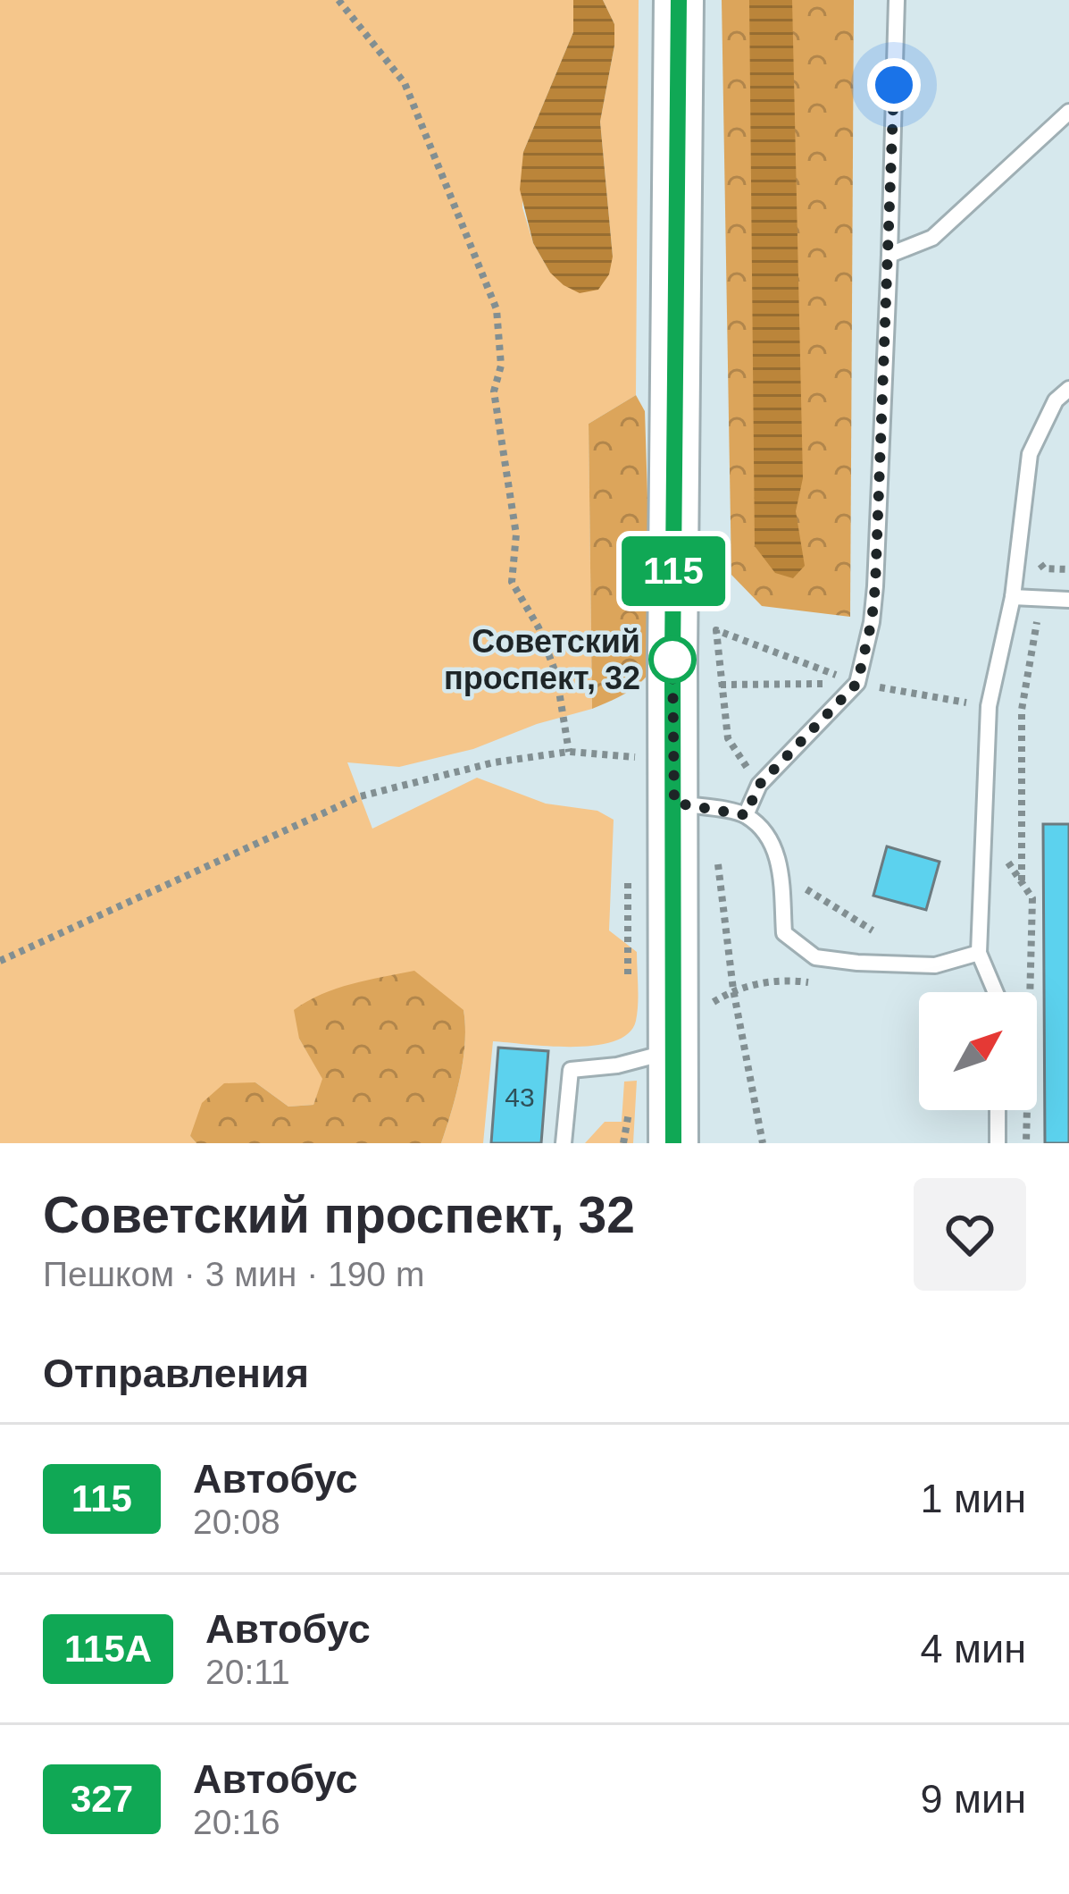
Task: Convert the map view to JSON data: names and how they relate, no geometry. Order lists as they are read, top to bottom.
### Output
{
  "places": ["Советский проспект, 32"],
  "lines": ["bus line 115"],
  "house_numbers": ["43"],
  "north": "top right",
  "page": {
    "on_map": "115",
    "heading": [
      ["Советский проспект, 32", "Пешком · 3 мин · 190 m"],
      "Отправления"
    ],
    "list": [
      {
        "mark": "115",
        "name": "Автобус",
        "note": "20:08",
        "value": "1 мин"
      },
      {
        "mark": "115А",
        "name": "Автобус",
        "note": "20:11",
        "value": "4 мин"
      },
      {
        "mark": "327",
        "name": "Автобус",
        "note": "20:16",
        "value": "9 мин"
      }
    ]
  }
}
